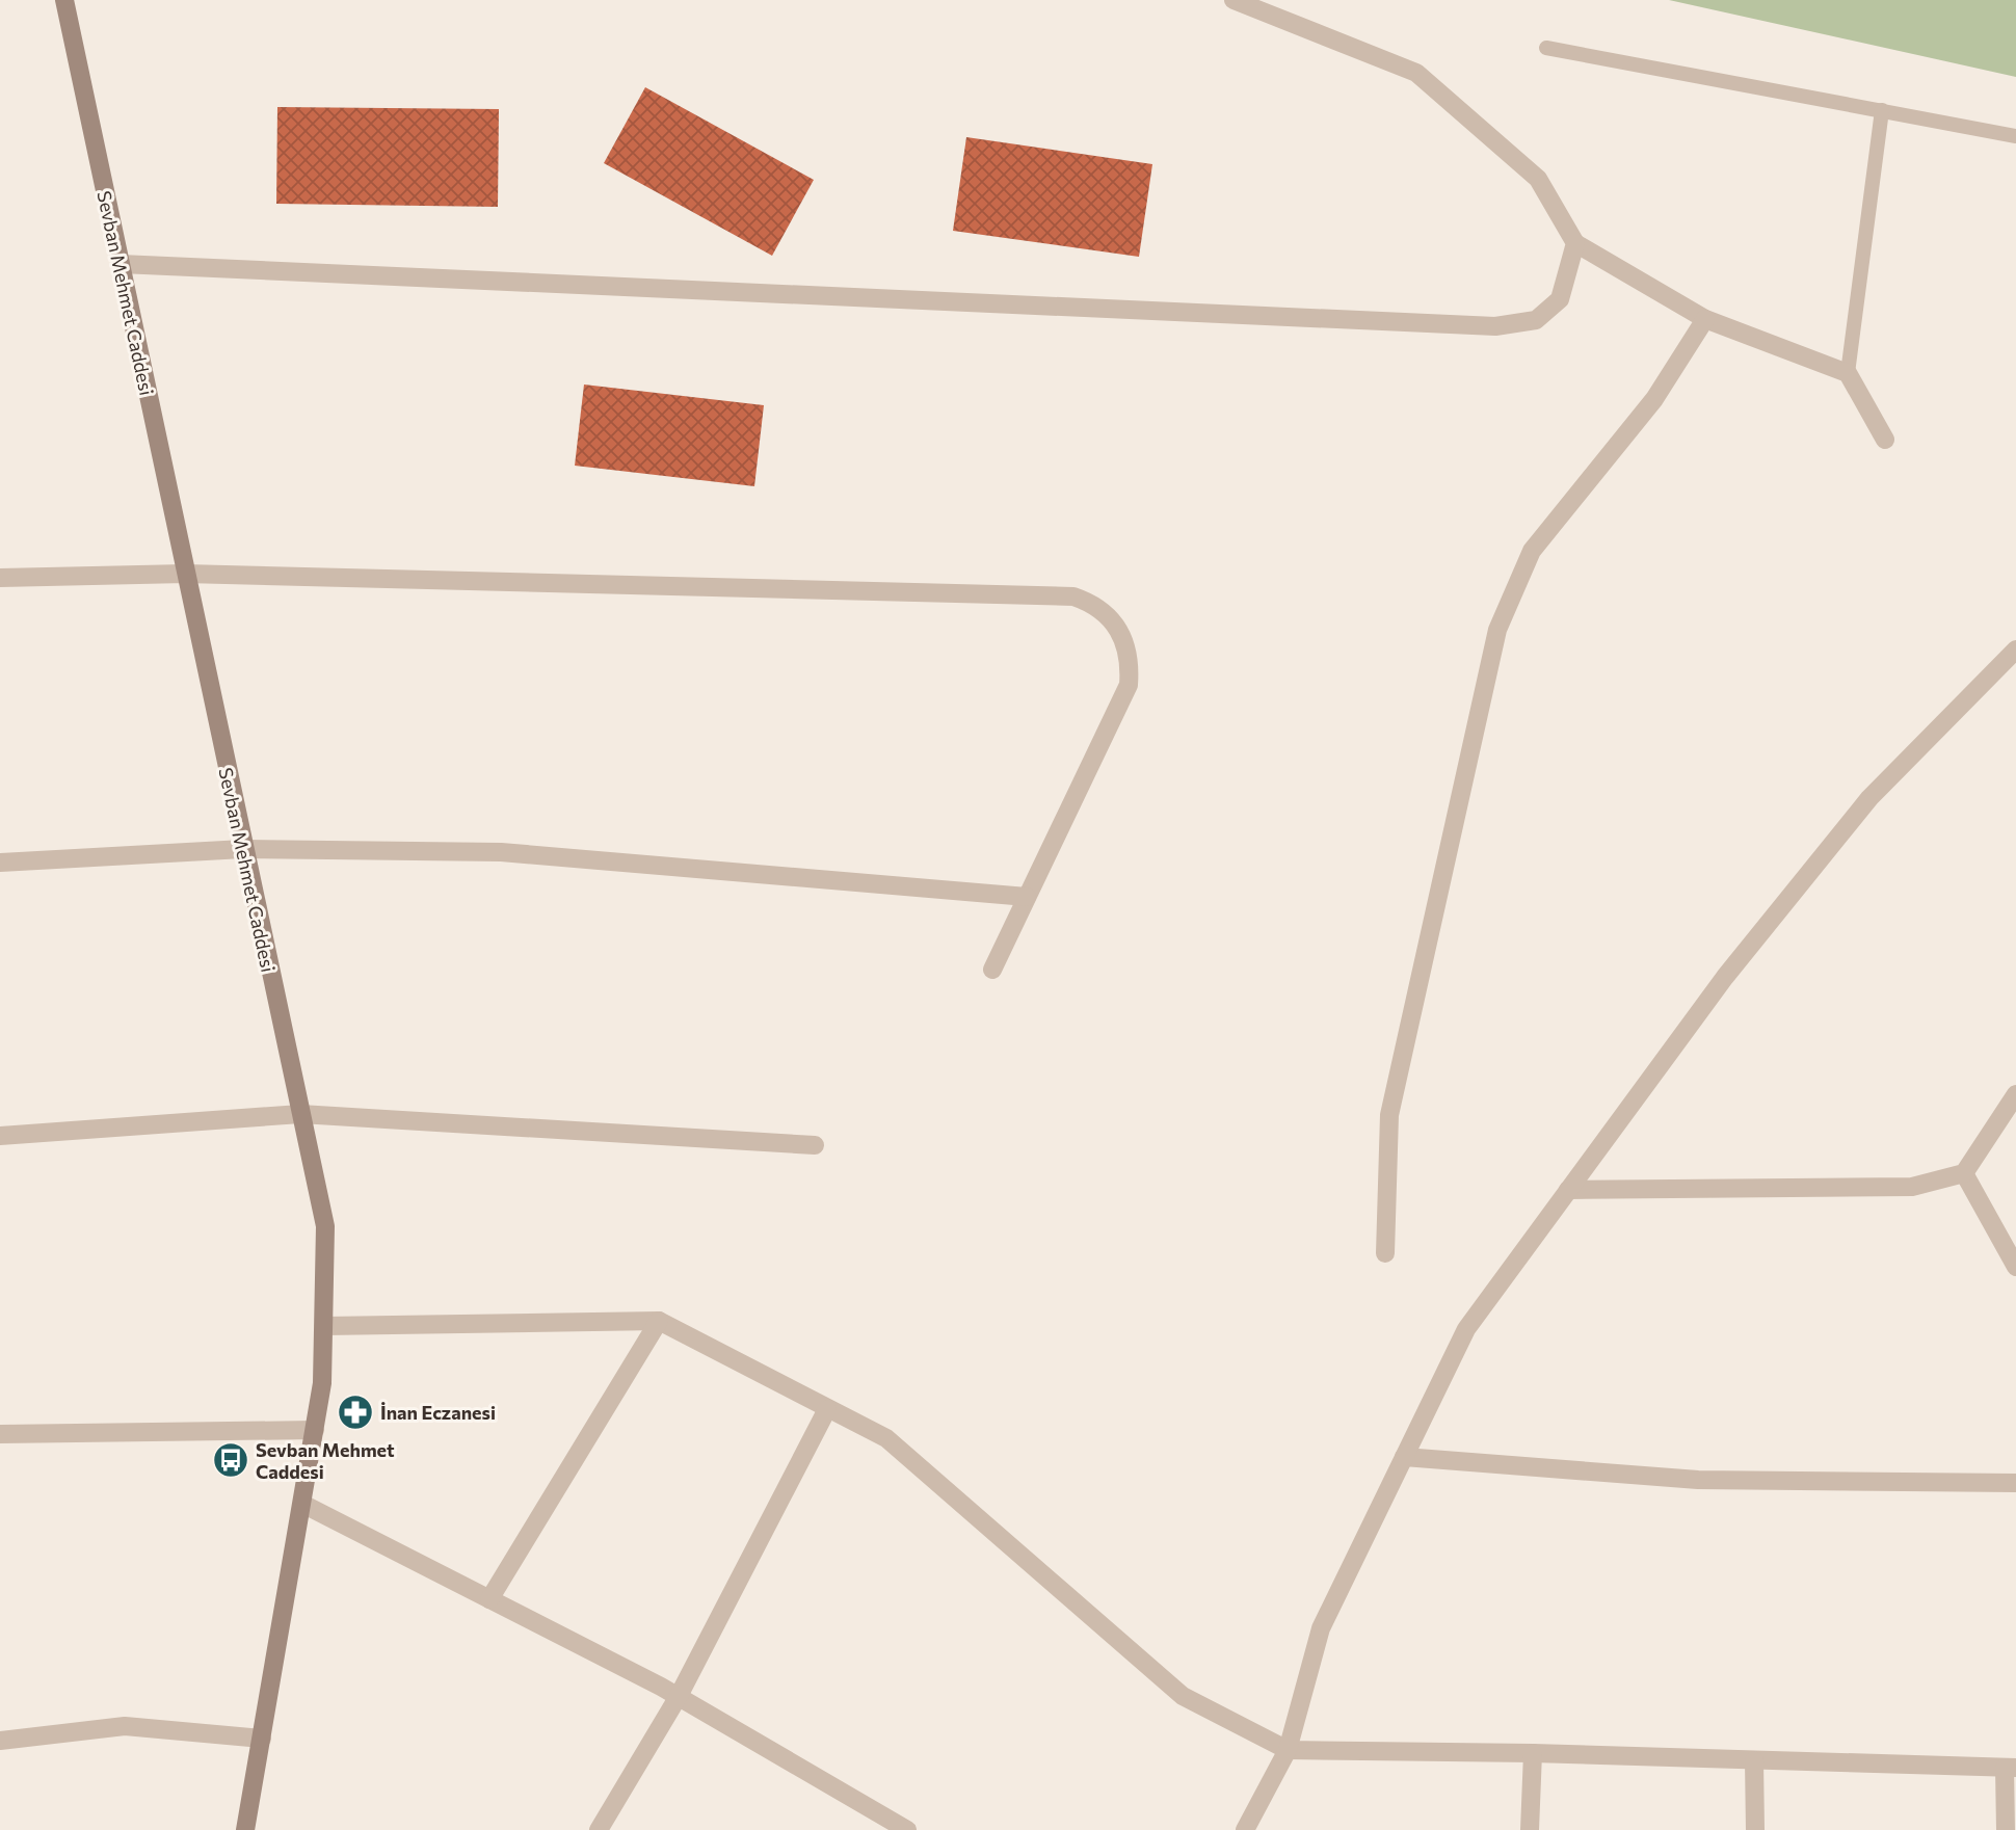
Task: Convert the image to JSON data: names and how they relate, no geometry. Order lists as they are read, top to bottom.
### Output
{
  "streets": {
    "main road": ["Sevban Mehmet Caddesi"]
  },
  "places": {
    "pharmacy": ["İnan Eczanesi"],
    "bus stop": ["Sevban Mehmet Caddesi"]
  }
}
